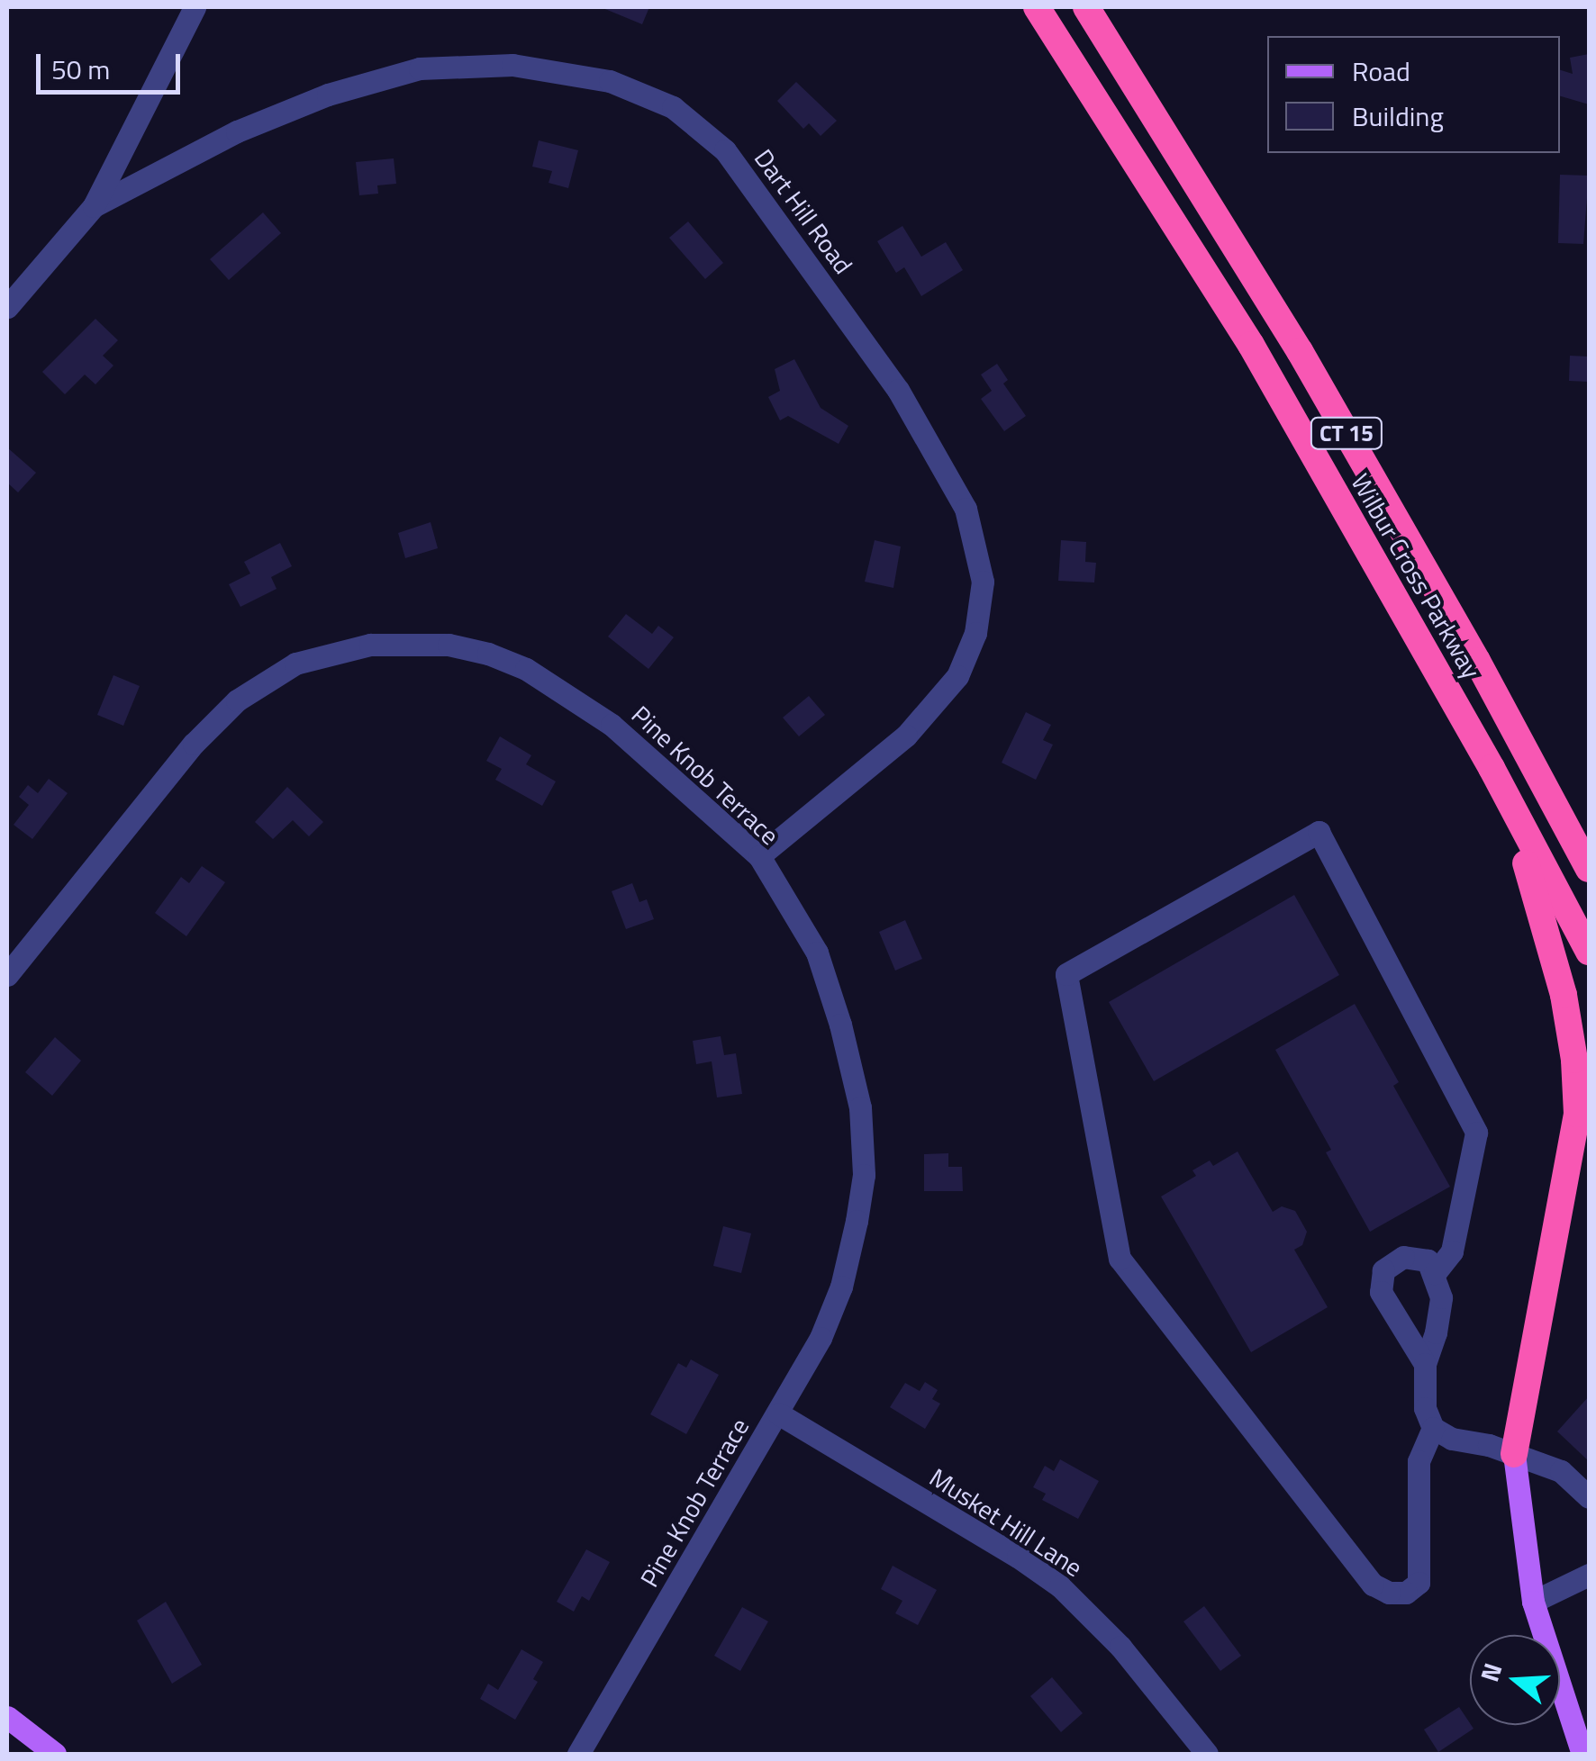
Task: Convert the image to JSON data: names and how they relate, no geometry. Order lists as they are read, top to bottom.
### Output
{
  "streets": {
    "highway": ["CT 15", "Wilbur Cross Parkway"],
    "street": ["Dart Hill Road", "Pine Knob Terrace", "Musket Hill Lane"]
  },
  "crossings": [
    ["Dart Hill Road", "Pine Knob Terrace"],
    ["Pine Knob Terrace", "Musket Hill Lane"]
  ],
  "legend": ["Road", "Building"],
  "scale_bar": "50 m",
  "north": "left"
}
